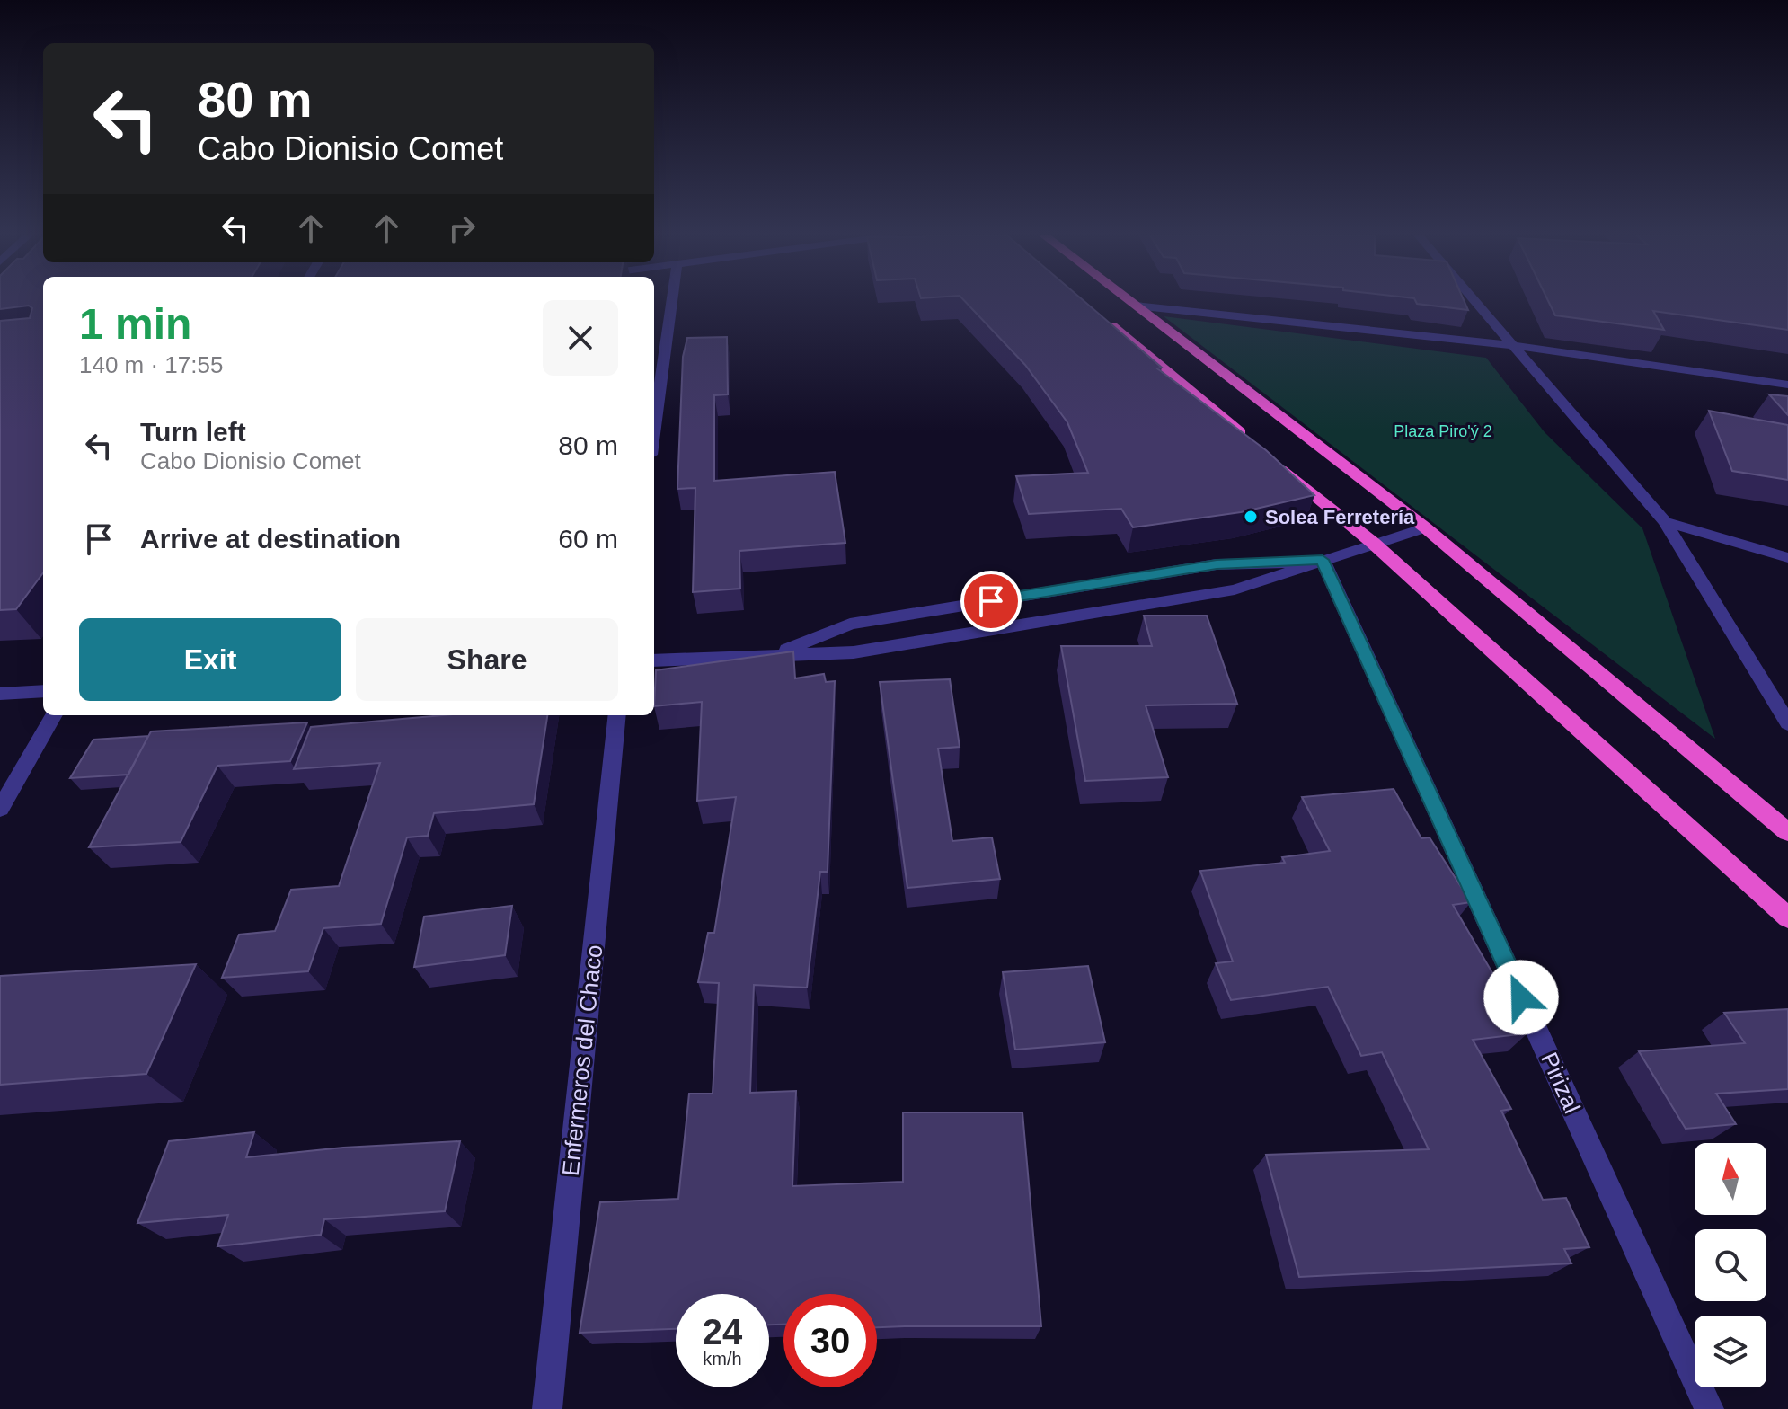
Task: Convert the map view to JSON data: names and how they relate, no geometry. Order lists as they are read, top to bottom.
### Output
{
  "streets": {
    "street": ["Enfermeros del Chaco", "Pirizal"]
  },
  "parks": ["Plaza Piro'ý 2"],
  "places": ["Solea Ferretería"],
  "north": "top",
  "page": {
    "turn": ["80 m", "Cabo Dionisio Comet"],
    "heading": ["1 min", "140 m · 17:55"],
    "list": [
      {
        "name": "Turn left",
        "note": "Cabo Dionisio Comet",
        "value": "80 m"
      },
      {
        "name": "Arrive at destination",
        "value": "60 m"
      }
    ],
    "buttons": ["Exit", "Share"],
    "speed": "24 km/h",
    "limit": "30"
  }
}
